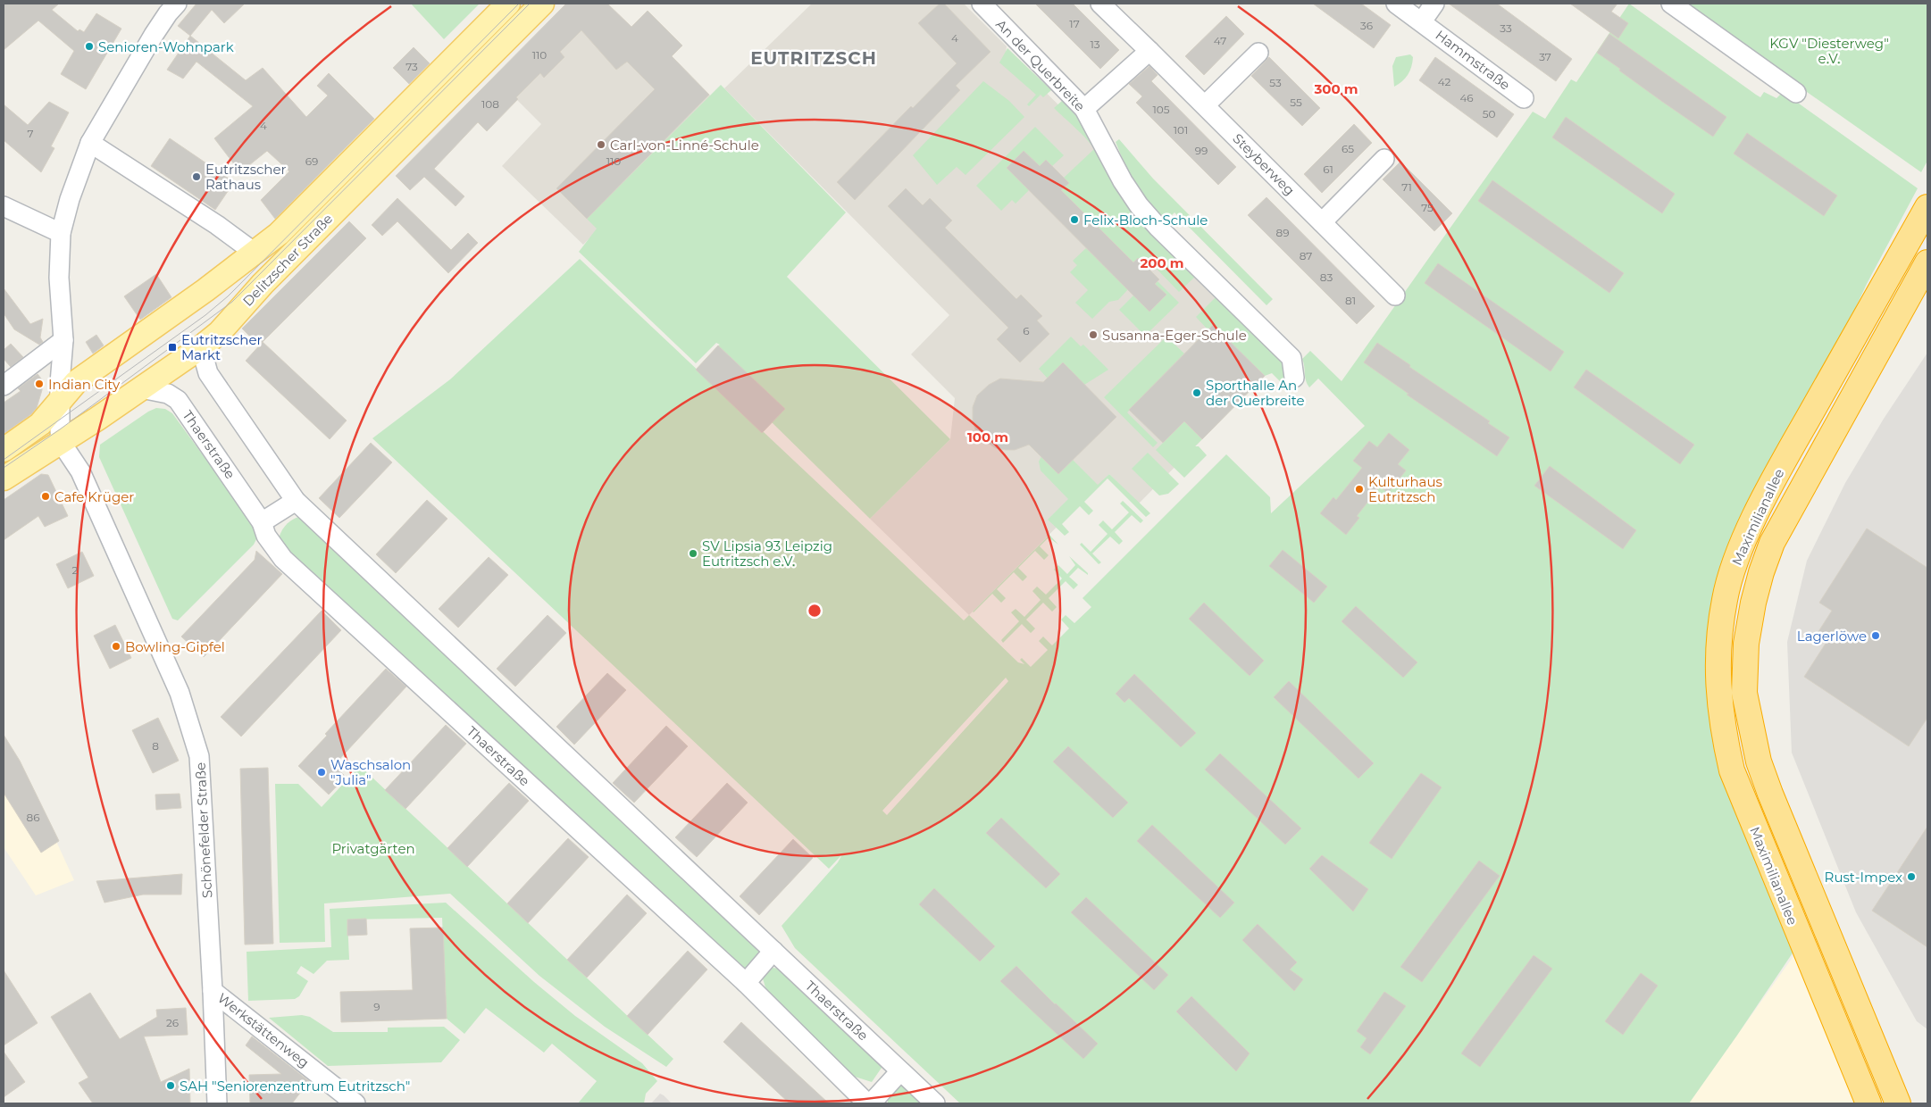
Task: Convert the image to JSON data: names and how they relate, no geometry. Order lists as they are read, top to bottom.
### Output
{
  "streets": {
    "highway": ["Maximilianallee"],
    "main road": ["Delitzscher Straße"],
    "street": [
      "Hammstraße",
      "An der Querbreite",
      "Steyberweg",
      "Thaerstraße",
      "Schönefelder Straße",
      "Werkstättenweg"
    ]
  },
  "crossings": [
    ["Delitzscher Straße", "Thaerstraße"],
    ["Delitzscher Straße", "Schönefelder Straße"],
    ["Schönefelder Straße", "Werkstättenweg"]
  ],
  "districts": ["EUTRITZSCH"],
  "parks": ["KGV \"Diesterweg\" e.V.", "Privatgärten"],
  "places": {
    "other": [
      "Senioren-Wohnpark",
      "Carl-von-Linné-Schule",
      "Eutritzscher Rathaus",
      "Felix-Bloch-Schule",
      "Susanna-Eger-Schule",
      "Indian City",
      "Sporthalle An der Querbreite",
      "Kulturhaus Eutritzsch",
      "Cafe Krüger",
      "SV Lipsia 93 Leipzig Eutritzsch e.V.",
      "Lagerlöwe",
      "Bowling-Gipfel",
      "Waschsalon \"Julia\"",
      "Rust-Impex",
      "SAH \"Seniorenzentrum Eutritzsch\""
    ],
    "transit": ["Eutritzscher Markt"]
  },
  "house_numbers": [
    "17",
    "36",
    "33",
    "4",
    "47",
    "13",
    "110",
    "37",
    "73",
    "42",
    "53",
    "46",
    "55",
    "108",
    "105",
    "50",
    "4",
    "101",
    "7",
    "65",
    "99",
    "69",
    "110",
    "61",
    "71",
    "75",
    "89",
    "87",
    "83",
    "81",
    "6",
    "2",
    "8",
    "86",
    "9",
    "26"
  ],
  "rings": ["300 m", "200 m", "100 m"]
}
